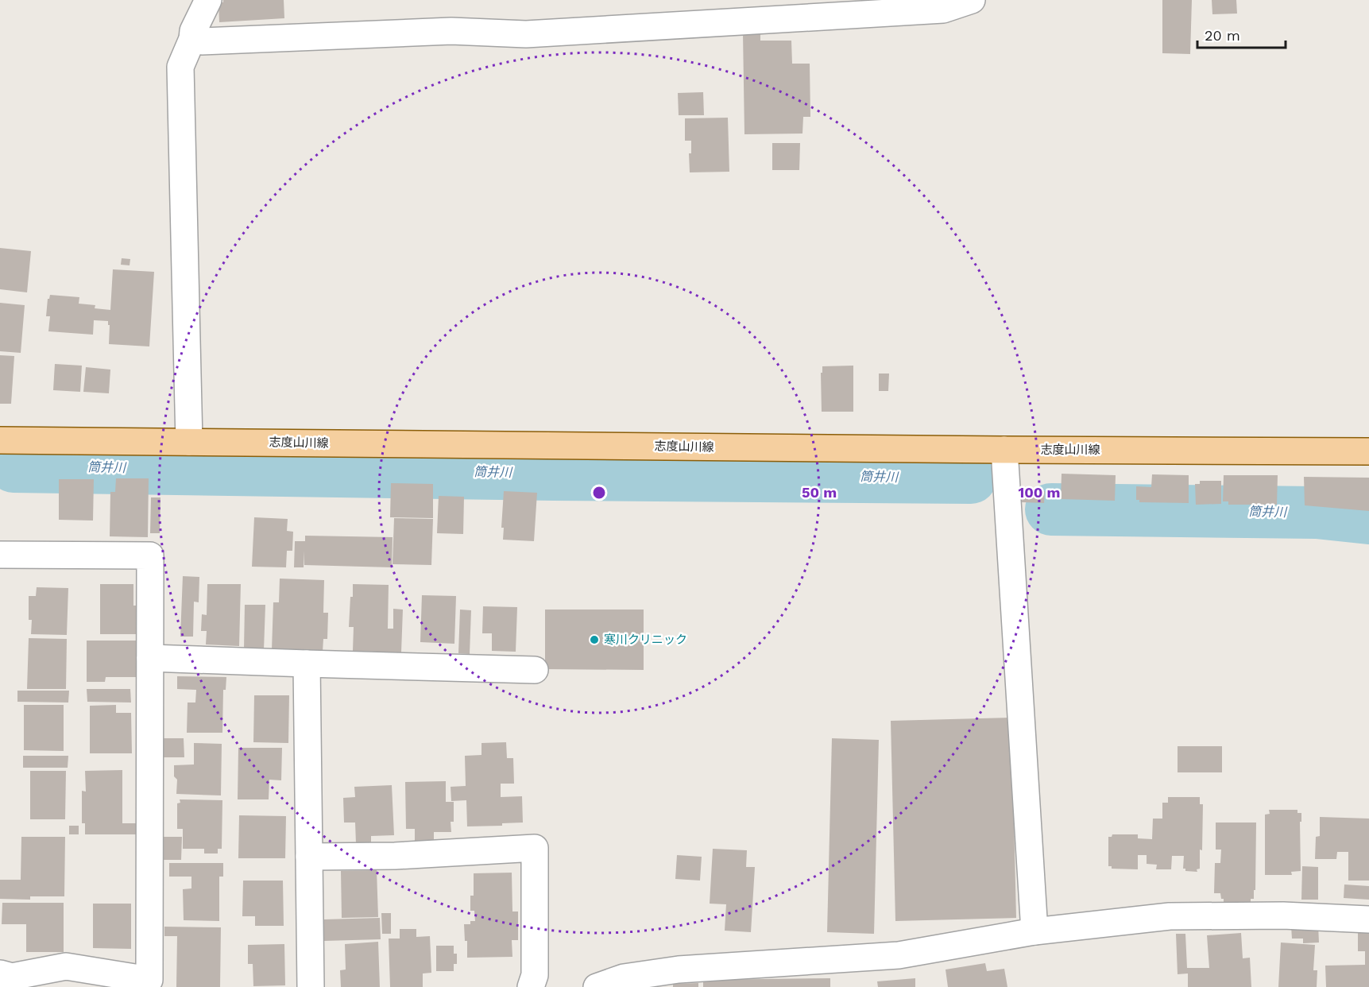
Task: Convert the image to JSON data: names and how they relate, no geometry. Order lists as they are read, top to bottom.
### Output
{
  "streets": {
    "main road": ["志度山川線"]
  },
  "water": ["筒井川"],
  "places": ["寒川クリニック"],
  "scale_bar": "20 m",
  "rings": ["50 m", "100 m"]
}
